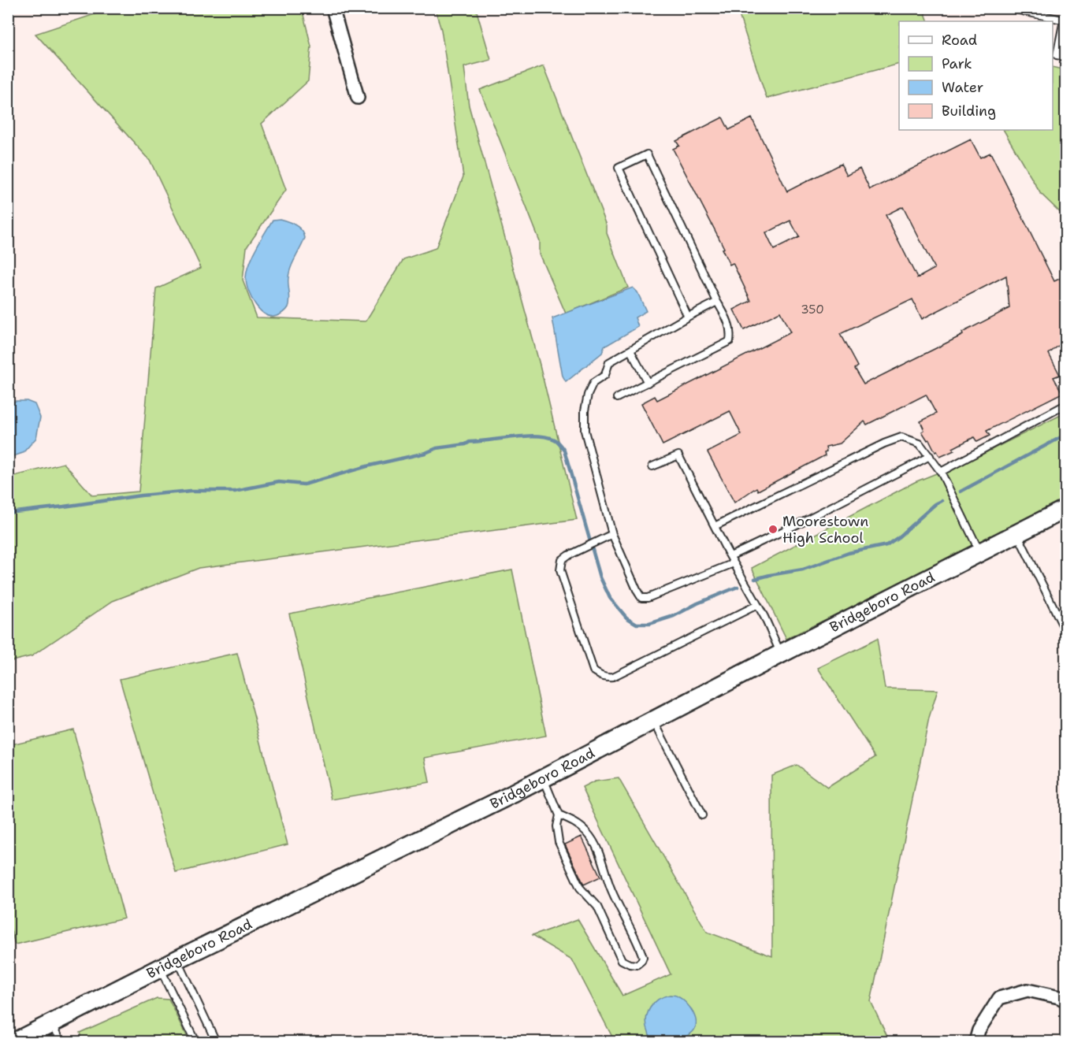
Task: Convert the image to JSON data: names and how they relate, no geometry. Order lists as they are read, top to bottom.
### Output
{
  "streets": {
    "main road": ["Bridgeboro Road"]
  },
  "places": ["Moorestown High School"],
  "house_numbers": ["350"],
  "legend": [
    "Road",
    "Park",
    "Water",
    "Building"
  ]
}
